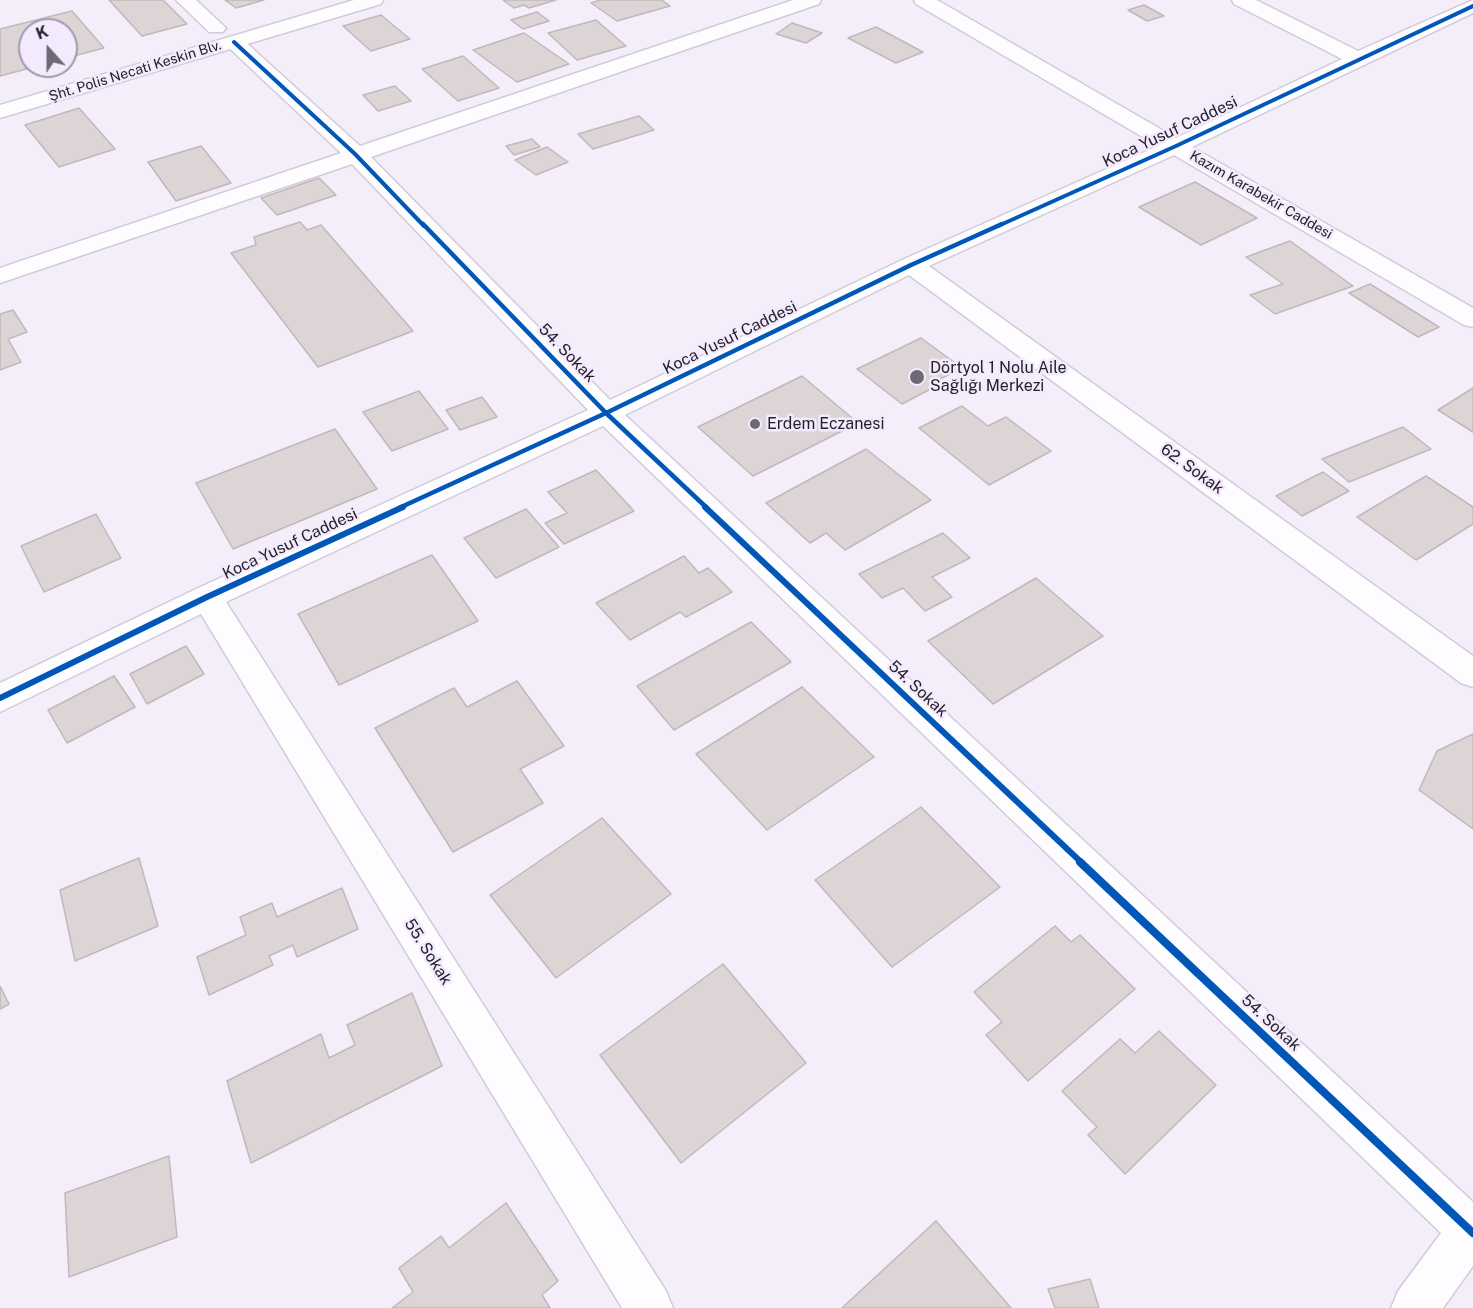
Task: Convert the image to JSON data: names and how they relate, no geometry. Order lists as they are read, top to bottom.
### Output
{
  "streets": {
    "street": [
      "Şht. Polis Necati Keskin Blv.",
      "Koca Yusuf Caddesi",
      "Kazım Karabekir Caddesi",
      "54. Sokak",
      "62. Sokak",
      "55. Sokak"
    ]
  },
  "crossings": [
    ["Şht. Polis Necati Keskin Blv.", "54. Sokak"],
    ["Koca Yusuf Caddesi", "Kazım Karabekir Caddesi"],
    ["Koca Yusuf Caddesi", "54. Sokak"],
    ["Koca Yusuf Caddesi", "62. Sokak"],
    ["Koca Yusuf Caddesi", "55. Sokak"]
  ],
  "places": ["Dörtyol 1 Nolu Aile Sağlığı Merkezi", "Erdem Eczanesi"],
  "north": "top"
}
